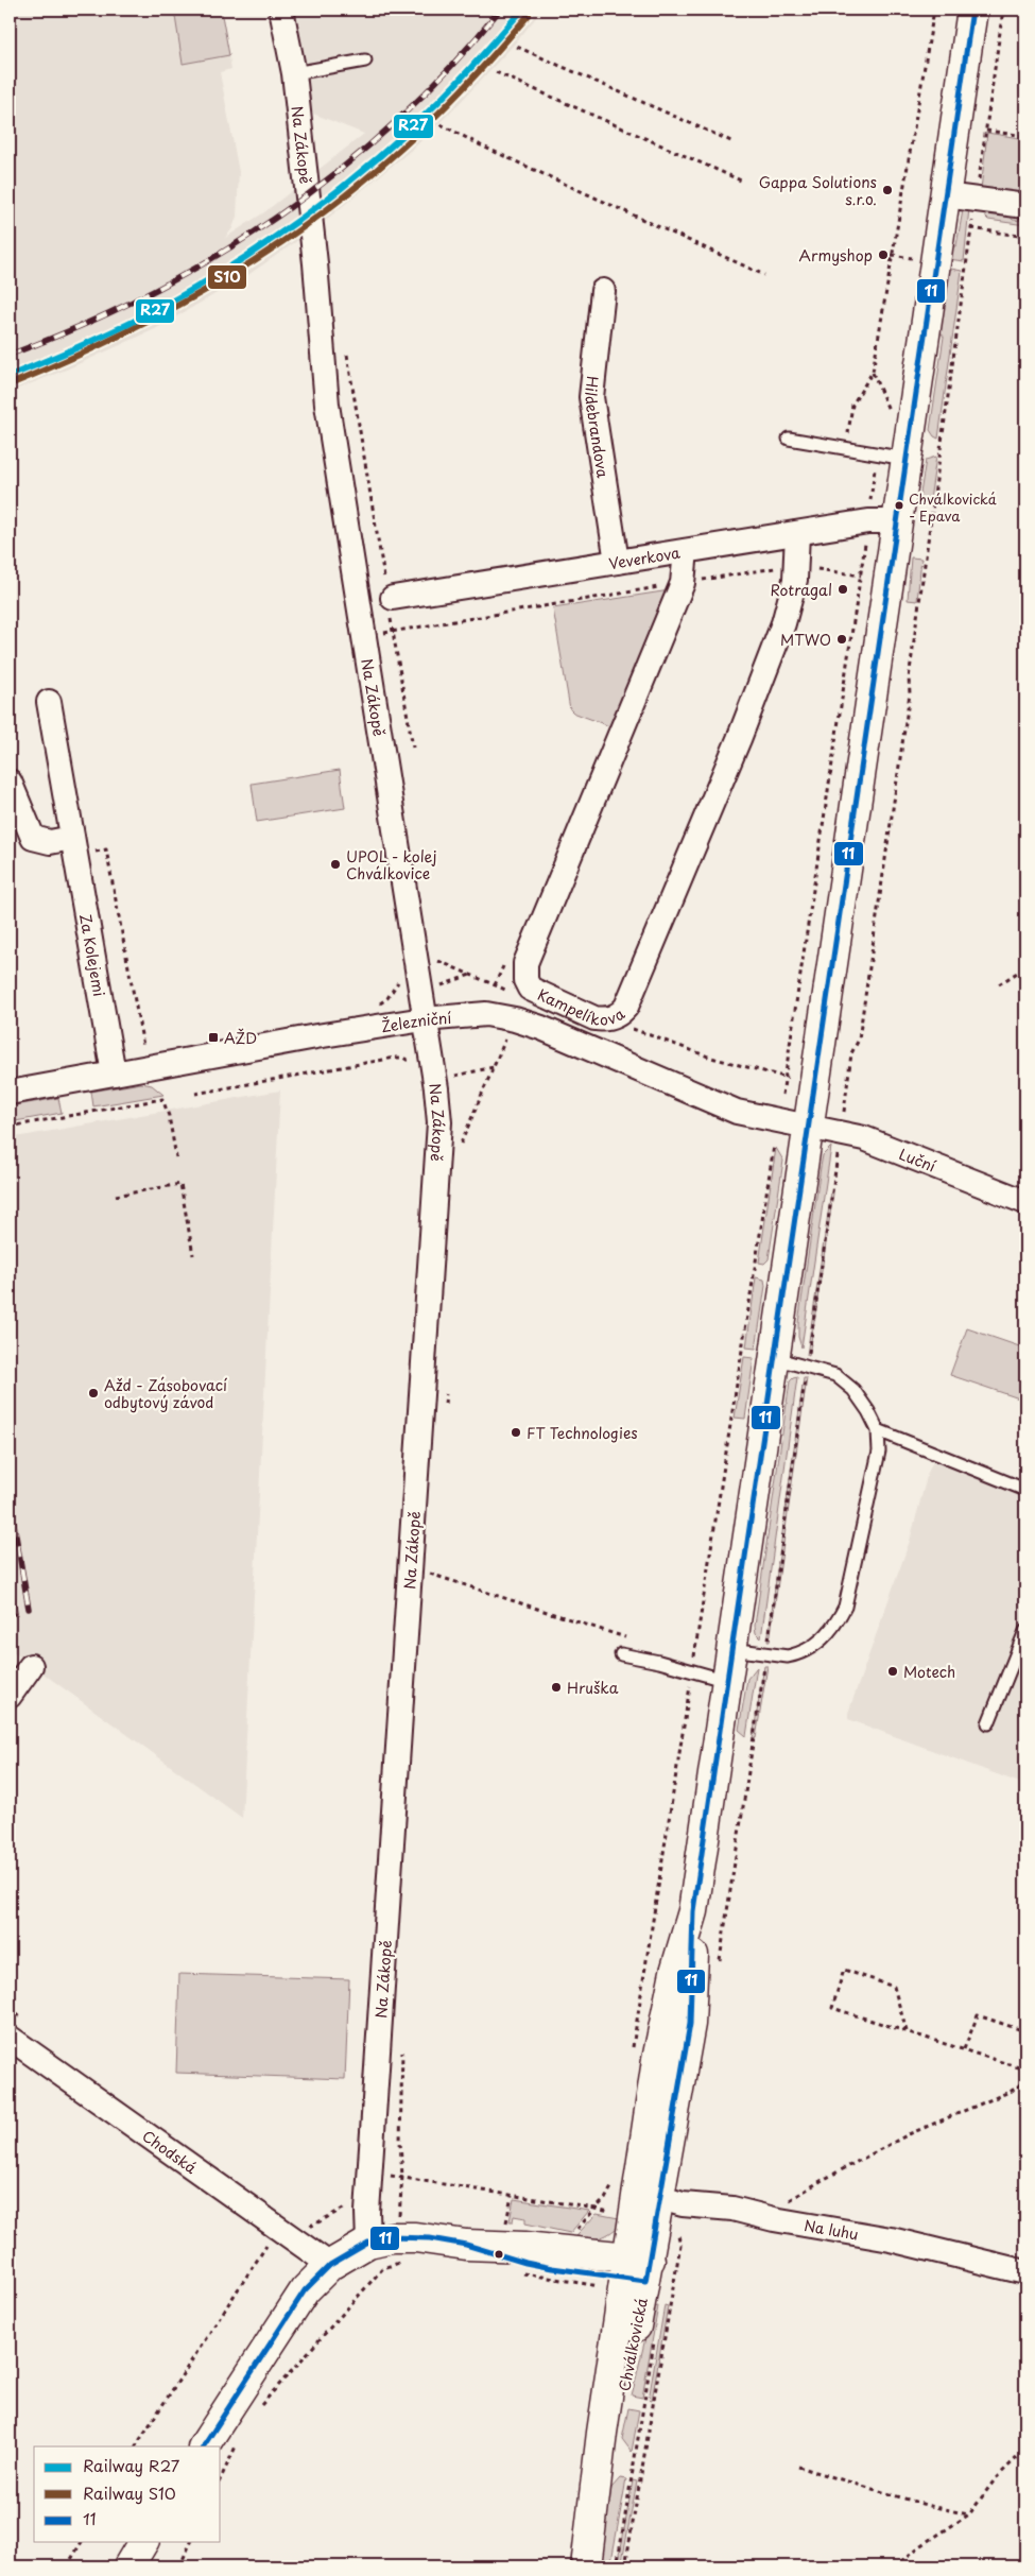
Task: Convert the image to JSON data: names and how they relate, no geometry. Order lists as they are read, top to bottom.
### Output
{
  "streets": {
    "main road": ["Chválkovická"],
    "street": [
      "Na Zákopě",
      "Hildebrandova",
      "Veverkova",
      "Za Kolejemi",
      "Kampelíkova",
      "Železniční",
      "Luční",
      "Chodská",
      "Na luhu"
    ]
  },
  "crossings": [
    ["Na Zákopě", "Železniční"],
    ["Hildebrandova", "Veverkova"],
    ["Veverkova", "Kampelíkova"],
    ["Veverkova", "Chválkovická"],
    ["Za Kolejemi", "Železniční"],
    ["Železniční", "Luční"],
    ["Železniční", "Chválkovická"],
    ["Luční", "Chválkovická"],
    ["Na luhu", "Chválkovická"]
  ],
  "places": {
    "other": [
      "Gappa Solutions s.r.o.",
      "Armyshop",
      "Chválkovická - Epava",
      "Rotragal",
      "MTWO",
      "UPOL - kolej Chválkovice",
      "Ažd - Zásobovací odbytový závod",
      "FT Technologies",
      "Motech",
      "Hruška"
    ],
    "transit": ["AŽD"]
  },
  "lines": ["rail line R27", "transit line 11", "rail line S10"],
  "legend": ["Railway R27", "Railway S10", "11"]
}
